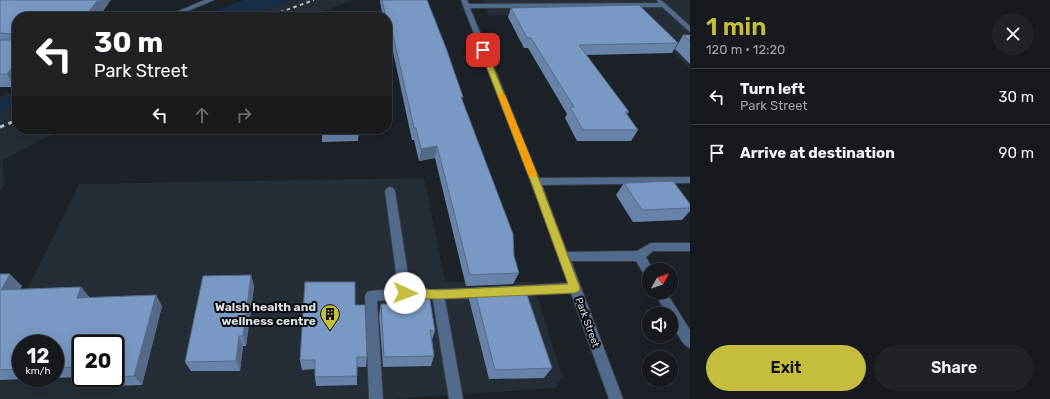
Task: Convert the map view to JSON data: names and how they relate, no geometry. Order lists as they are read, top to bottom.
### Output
{
  "streets": {
    "street": ["Park Street"]
  },
  "places": {
    "building": ["Walsh health and wellness centre"]
  },
  "north": "top right",
  "page": {
    "heading": ["1 min", "120 m · 12:20"],
    "turn": ["30 m", "Park Street"],
    "list": [
      {
        "name": "Turn left",
        "note": "Park Street",
        "value": "30 m"
      },
      {
        "name": "Arrive at destination",
        "value": "90 m"
      }
    ],
    "speed": "12 km/h",
    "limit": "20",
    "buttons": ["Exit", "Share"]
  }
}
